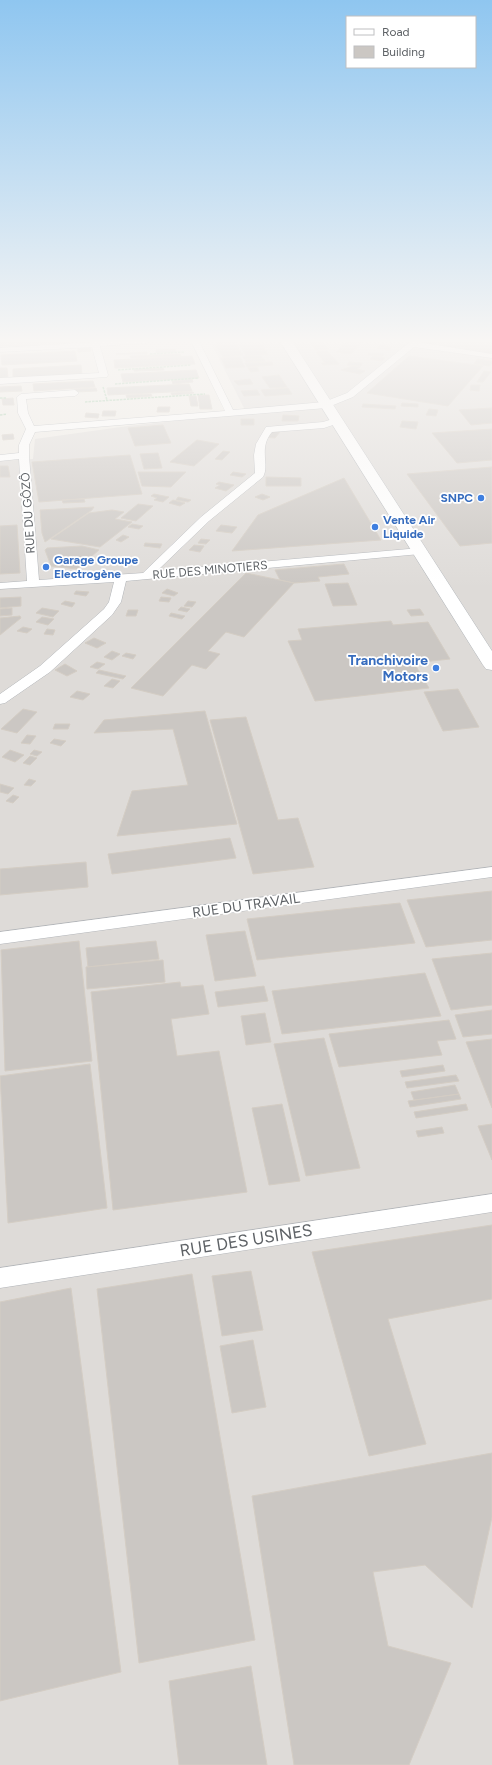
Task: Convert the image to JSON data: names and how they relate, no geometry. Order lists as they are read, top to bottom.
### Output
{
  "streets": {
    "street": [
      "RUE DU GÔZÔ",
      "RUE DES MINOTIERS",
      "RUE DU TRAVAIL",
      "RUE DES USINES"
    ]
  },
  "crossings": [
    ["RUE DU GÔZÔ", "RUE DES MINOTIERS"]
  ],
  "places": [
    "SNPC",
    "Vente Air Liquide",
    "Garage Groupe Electrogène",
    "Tranchivoire Motors"
  ],
  "legend": ["Road", "Building"]
}
